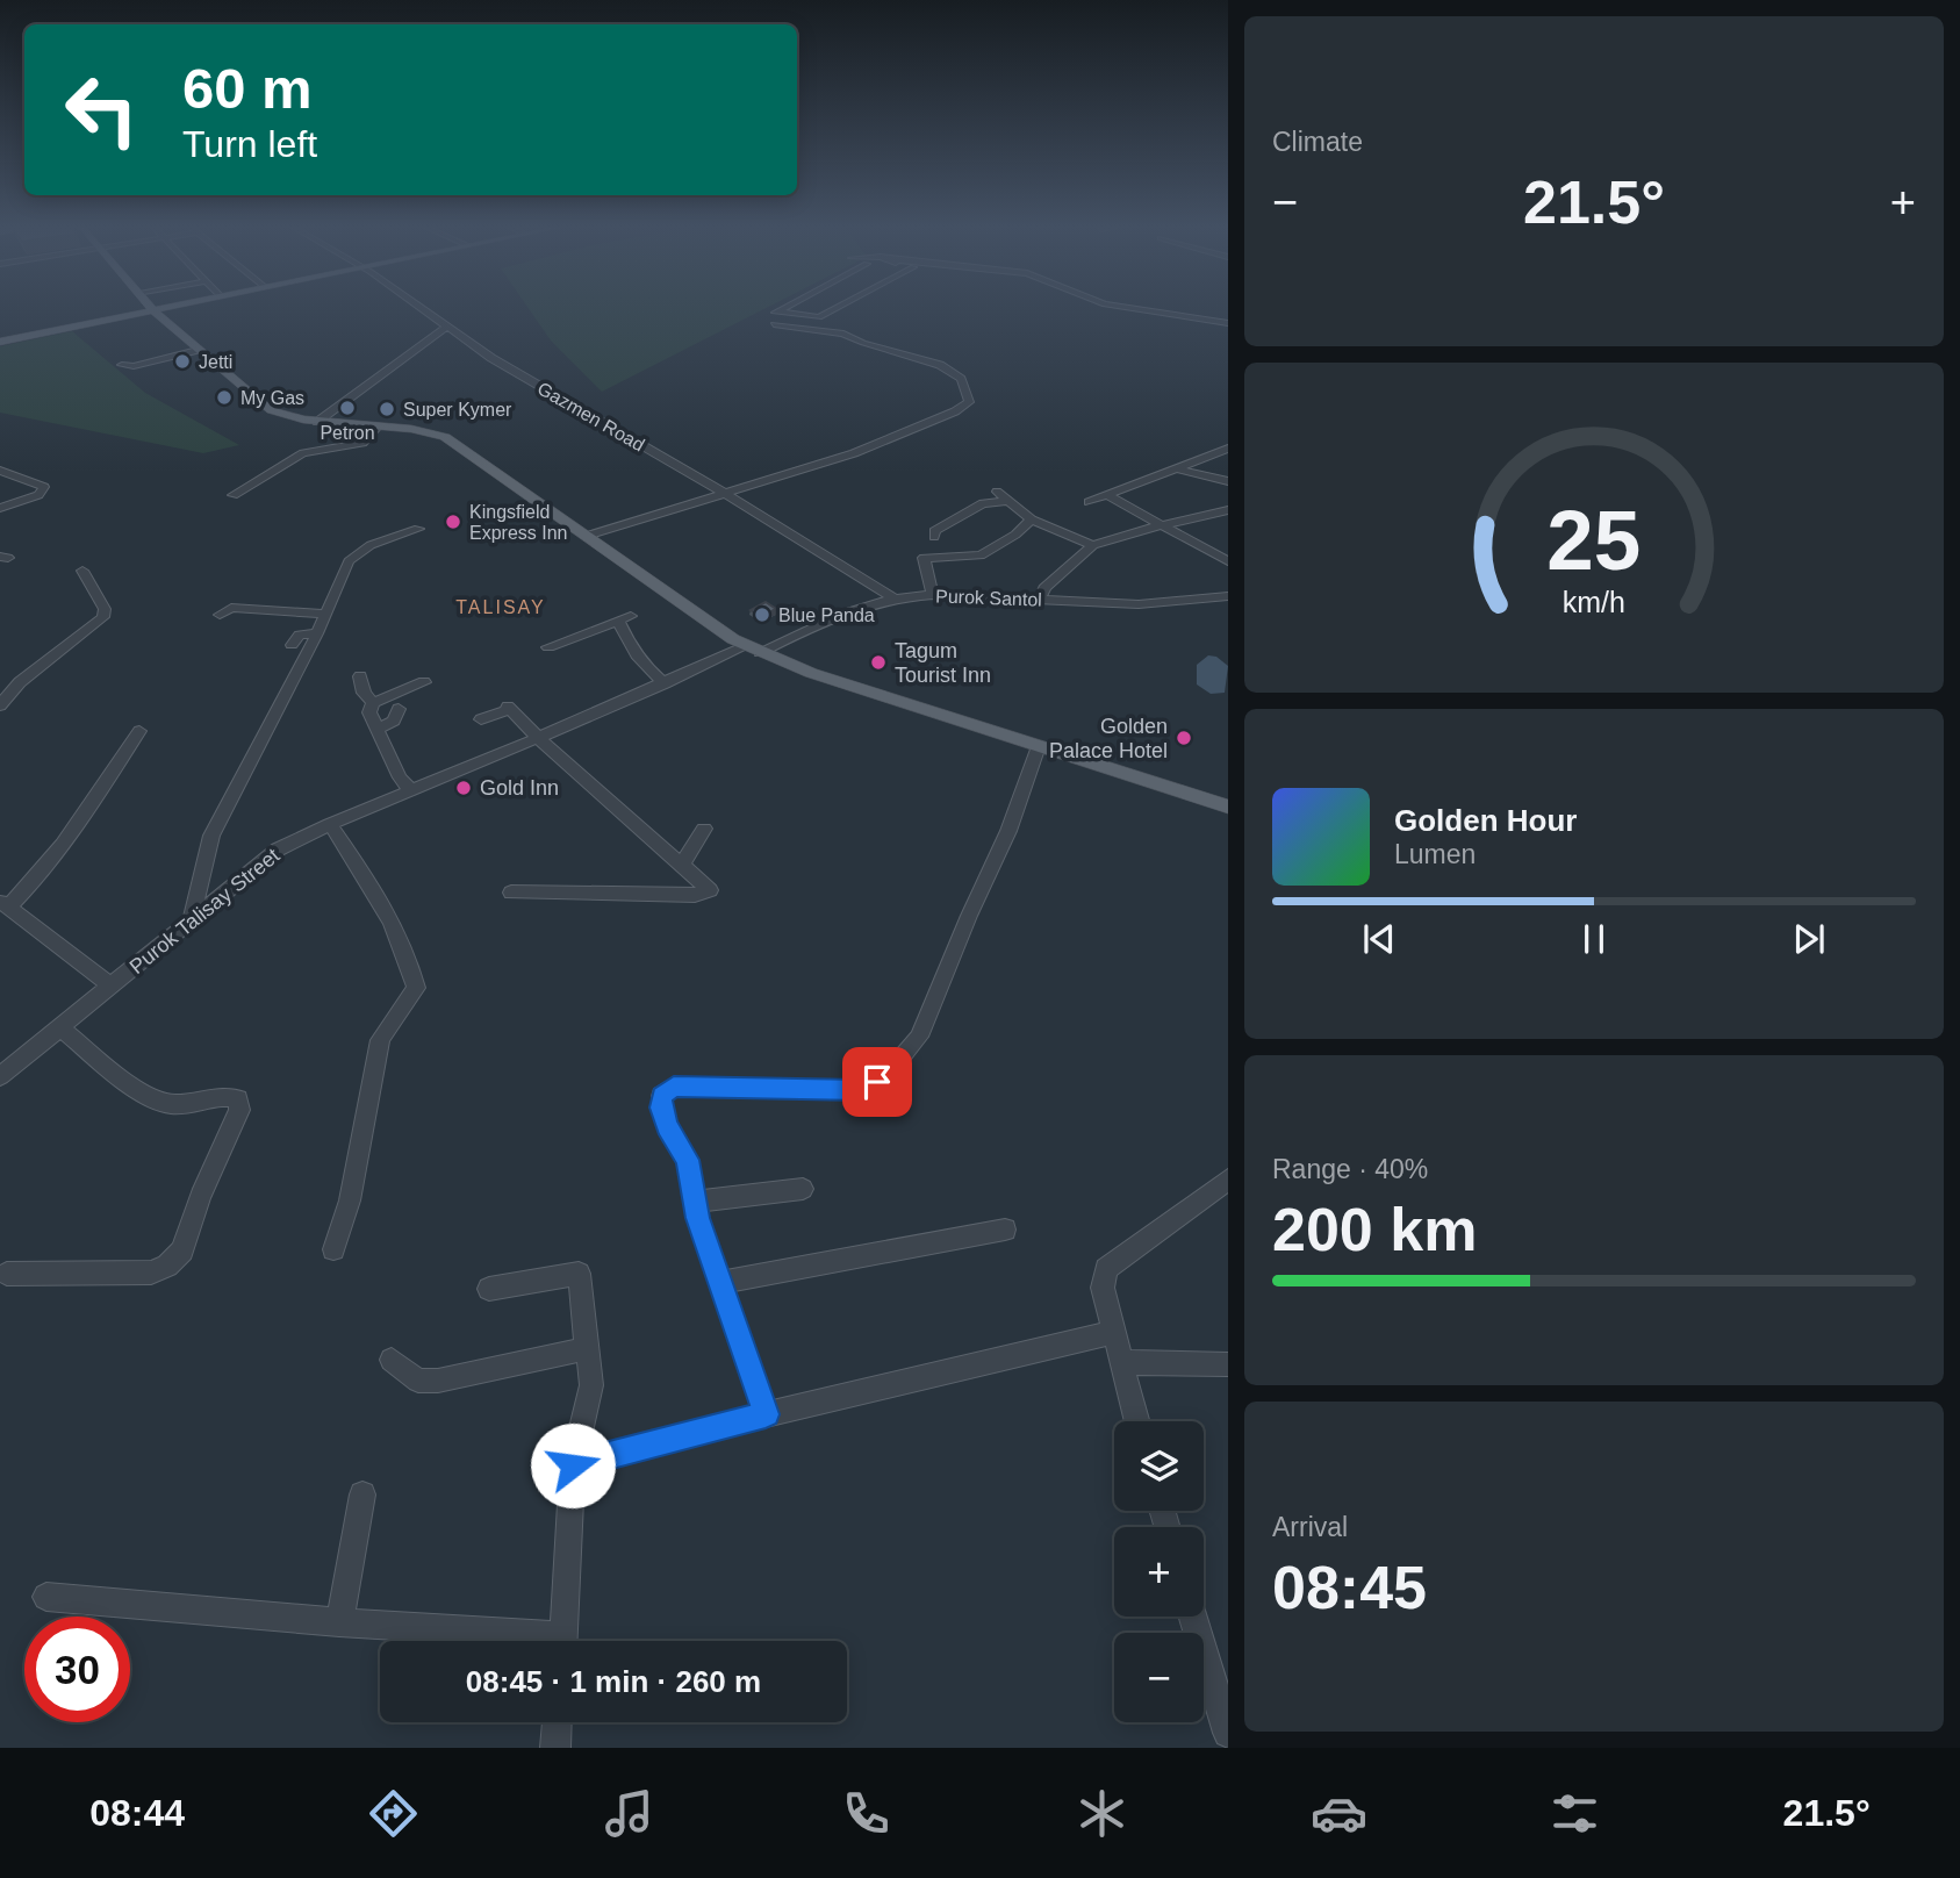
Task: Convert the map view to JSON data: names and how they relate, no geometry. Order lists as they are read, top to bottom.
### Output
{
  "streets": {
    "street": ["Gazmen Road", "Purok Santol", "Purok Talisay Street"]
  },
  "crossings": [
    ["Gazmen Road", "Purok Santol"],
    ["Purok Santol", "Purok Talisay Street"]
  ],
  "districts": ["TALISAY"],
  "places": [
    "Jetti",
    "My Gas",
    "Petron",
    "Super Kymer",
    "Kingsfield Express Inn",
    "Blue Panda",
    "Tagum Tourist Inn",
    "Golden Palace Hotel",
    "Gold Inn"
  ],
  "page": {
    "tile": [
      "Climate",
      ["Range · 40%", "200 km"],
      ["Arrival", "08:45"]
    ],
    "turn": ["60 m", "Turn left"],
    "heat": ["−", "21.5°", "+"],
    "song": ["Golden Hour", "Lumen"],
    "map_buttons": ["+", "−"],
    "limit": "30",
    "trip": "08:45 · 1 min · 260 m",
    "tabs": ["08:44", "21.5°"],
    "gauge": ["25", "km/h"]
  }
}
